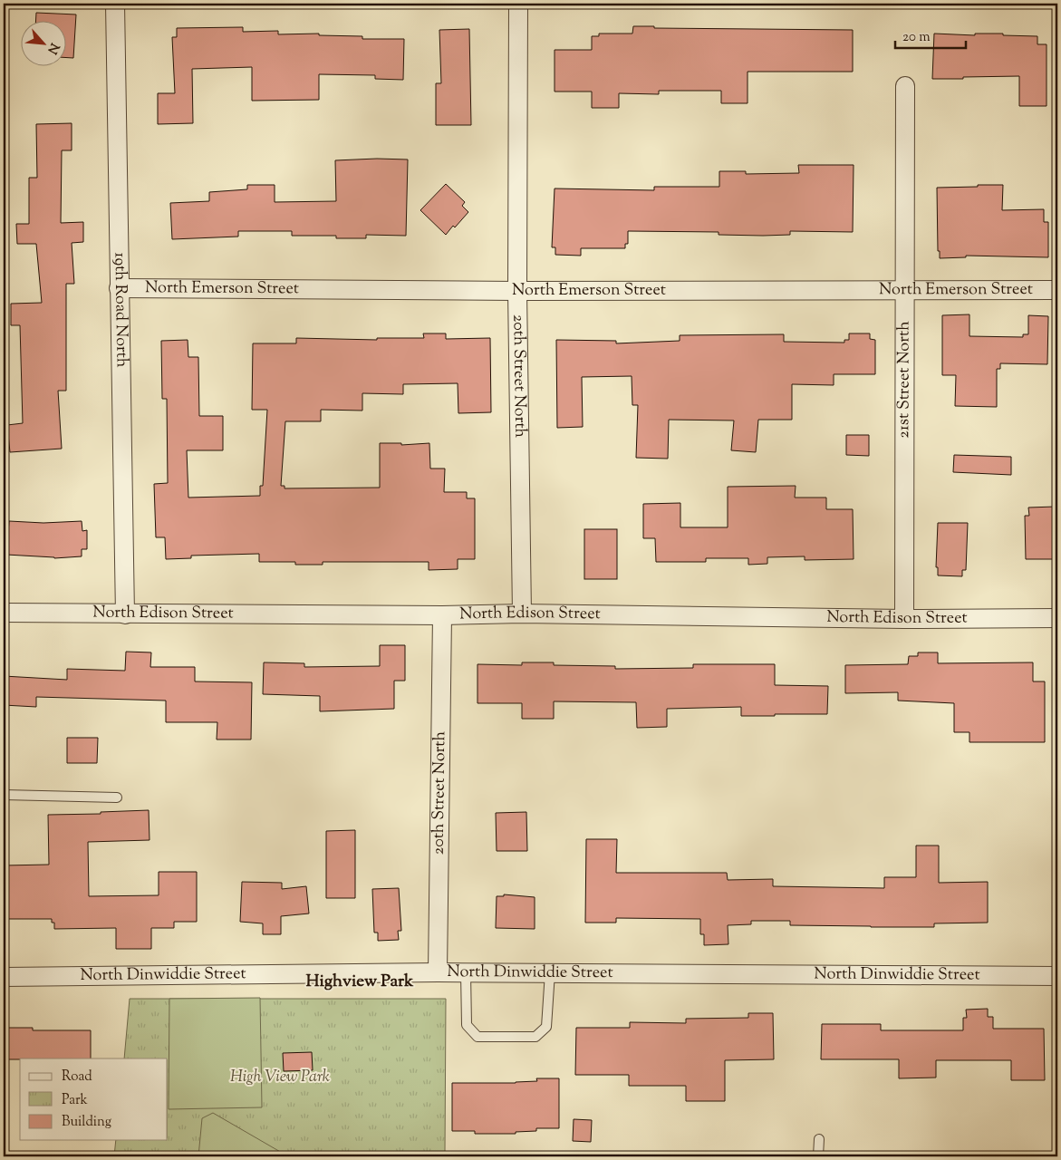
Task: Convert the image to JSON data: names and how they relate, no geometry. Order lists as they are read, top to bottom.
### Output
{
  "streets": {
    "street": [
      "North Emerson Street",
      "19th Road North",
      "20th Street North",
      "21st Street North",
      "North Edison Street",
      "North Dinwiddie Street"
    ]
  },
  "crossings": [
    ["North Emerson Street", "19th Road North"],
    ["North Emerson Street", "20th Street North"],
    ["North Emerson Street", "21st Street North"],
    ["19th Road North", "North Edison Street"],
    ["20th Street North", "North Edison Street"],
    ["20th Street North", "North Dinwiddie Street"],
    ["21st Street North", "North Edison Street"]
  ],
  "districts": ["Highview Park"],
  "parks": ["High View Park"],
  "legend": ["Road", "Park", "Building"],
  "scale_bar": "20 m",
  "north": "bottom right"
}
